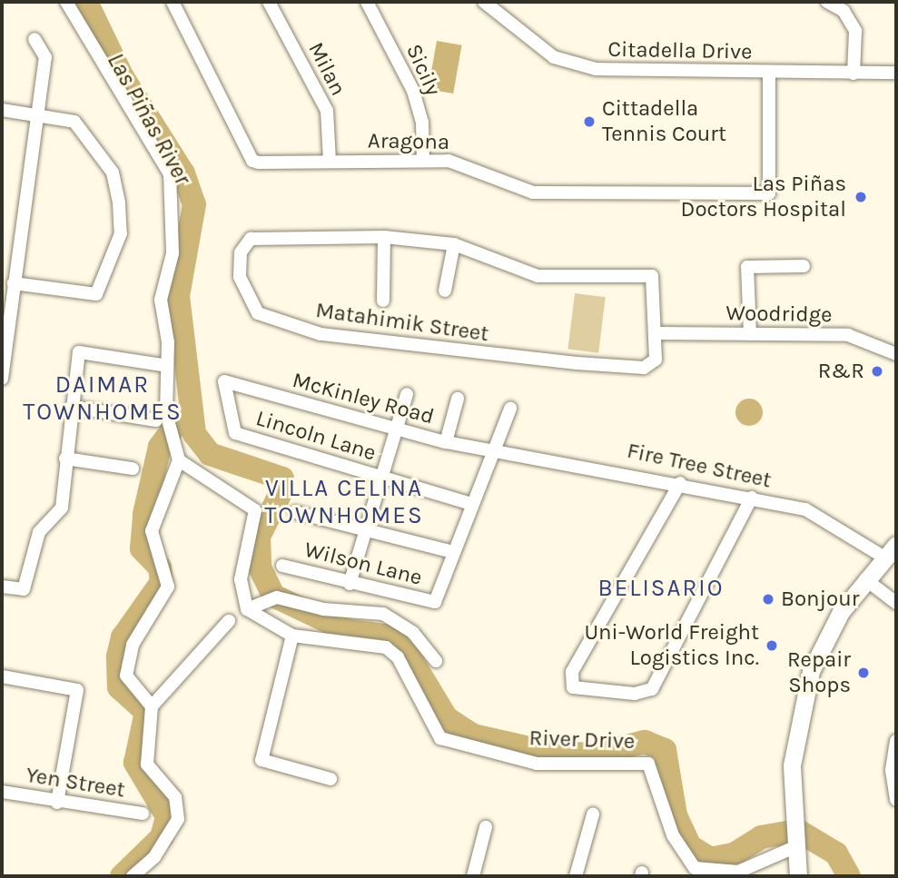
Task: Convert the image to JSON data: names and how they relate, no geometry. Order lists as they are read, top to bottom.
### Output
{
  "streets": {
    "street": [
      "Citadella Drive",
      "Milan",
      "Sicily",
      "Aragona",
      "Woodridge",
      "Matahimik Street",
      "McKinley Road",
      "Lincoln Lane",
      "Fire Tree Street",
      "Wilson Lane",
      "River Drive",
      "Yen Street"
    ]
  },
  "crossings": [
    ["Citadella Drive", "Aragona"],
    ["Milan", "Aragona"],
    ["Sicily", "Aragona"],
    ["Woodridge", "Matahimik Street"],
    ["McKinley Road", "Lincoln Lane"],
    ["McKinley Road", "Fire Tree Street"]
  ],
  "districts": ["DAIMAR TOWNHOMES", "VILLA CELINA TOWNHOMES", "BELISARIO"],
  "water": ["Las Piñas River"],
  "places": [
    "Cittadella Tennis Court",
    "Las Piñas Doctors Hospital",
    "R&R",
    "Bonjour",
    "Uni-World Freight Logistics Inc.",
    "Repair Shops"
  ]
}
